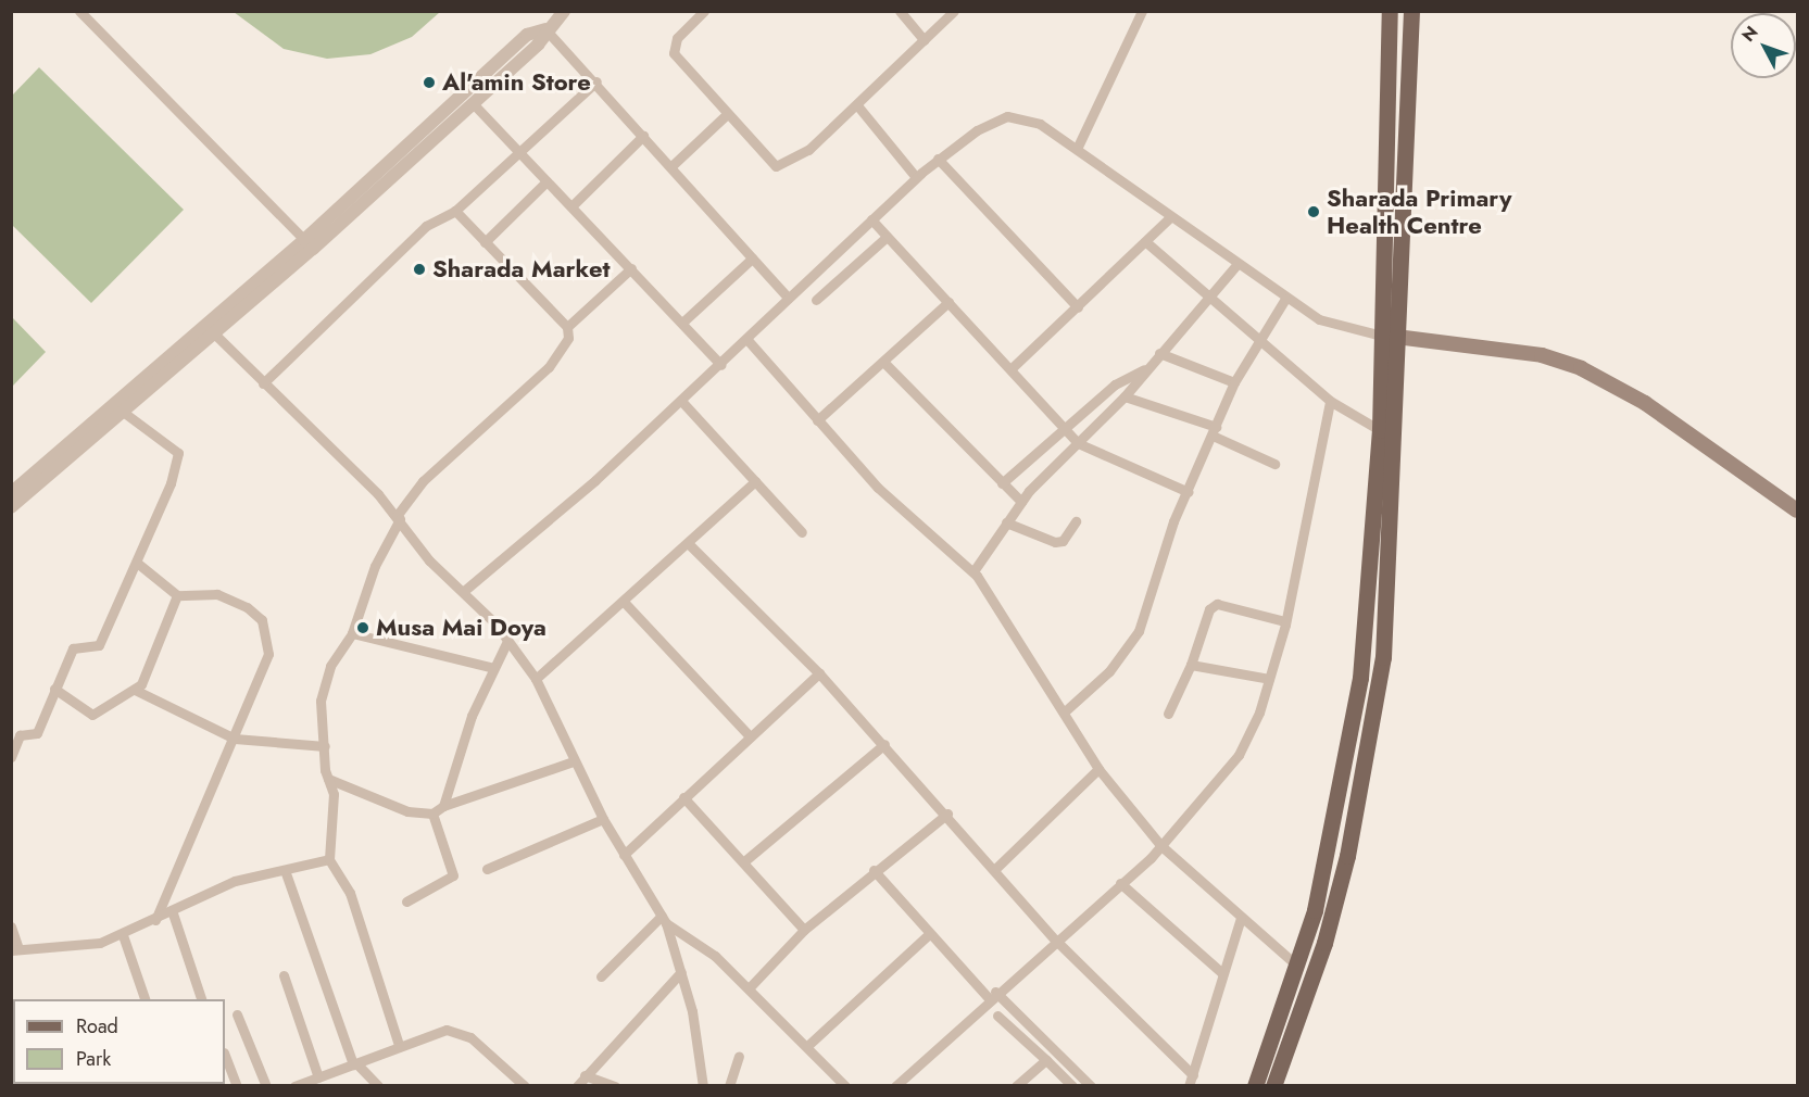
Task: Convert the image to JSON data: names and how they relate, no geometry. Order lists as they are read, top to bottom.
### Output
{
  "places": [
    "Al'amin Store",
    "Sharada Primary Health Centre",
    "Sharada Market",
    "Musa Mai Doya"
  ],
  "legend": ["Road", "Park"],
  "north": "top left"
}
